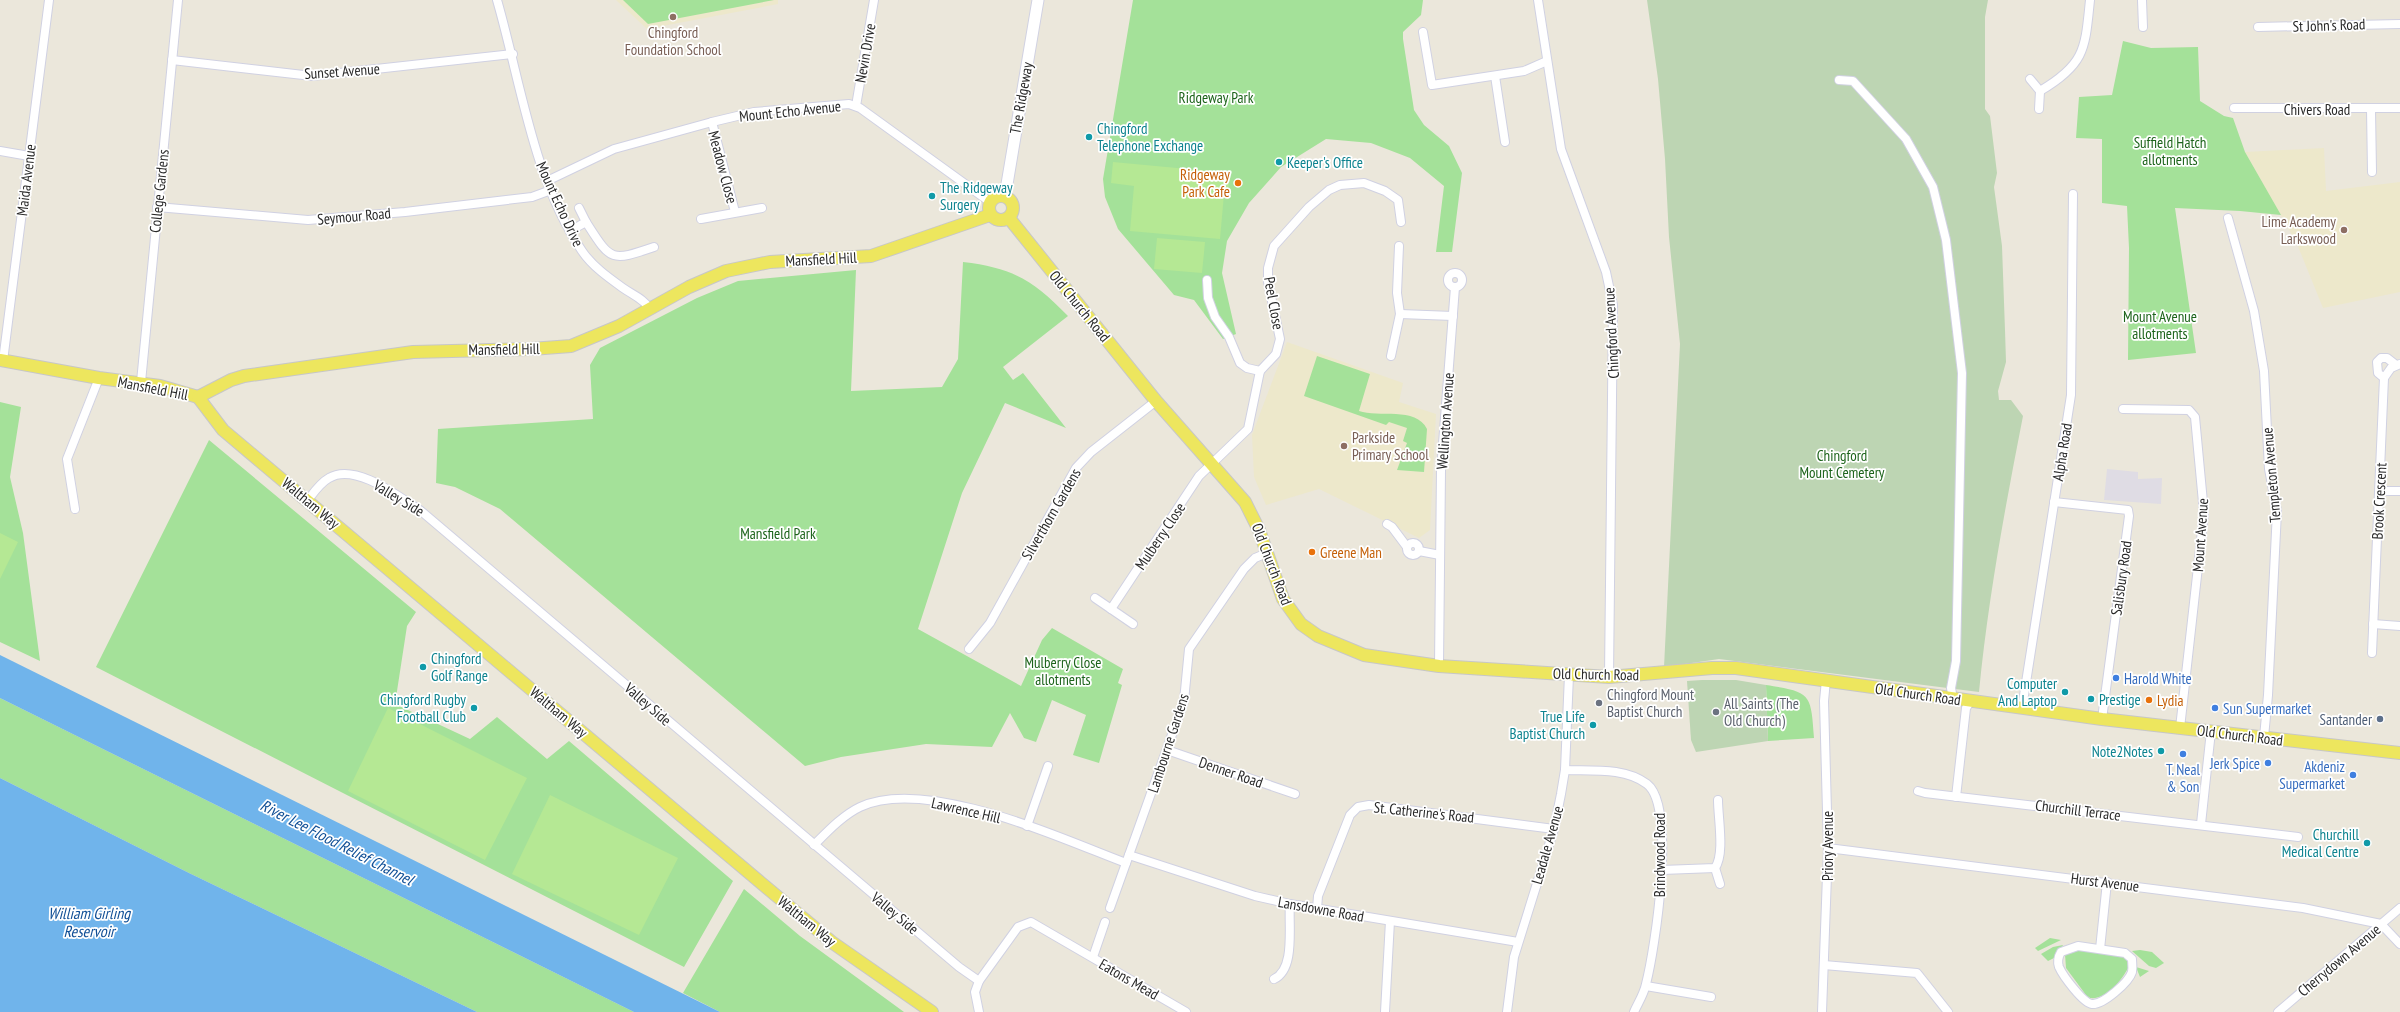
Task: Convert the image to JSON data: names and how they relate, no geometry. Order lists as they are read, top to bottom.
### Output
{
  "streets": {
    "main road": [
      "The Ridgeway",
      "Mansfield Hill",
      "Old Church Road",
      "Waltham Way"
    ],
    "street": [
      "St John's Road",
      "Nevin Drive",
      "Sunset Avenue",
      "Chivers Road",
      "Mount Echo Avenue",
      "Meadow Close",
      "Maida Avenue",
      "College Gardens",
      "Mount Echo Drive",
      "Seymour Road",
      "Peel Close",
      "Chingford Avenue",
      "Wellington Avenue",
      "Alpha Road",
      "Templeton Avenue",
      "Valley Side",
      "Brook Crescent",
      "Silverthorn Gardens",
      "Mount Avenue",
      "Mulberry Close",
      "Salisbury Road",
      "Lambourne Gardens",
      "Denner Road",
      "Lawrence Hill",
      "Churchill Terrace",
      "St. Catherine's Road",
      "Leadale Avenue",
      "Priory Avenue",
      "Brindwood Road",
      "Hurst Avenue",
      "Lansdowne Road",
      "Cherrydown Avenue",
      "Eatons Mead"
    ]
  },
  "crossings": [
    ["Nevin Drive", "Mount Echo Avenue"],
    ["Sunset Avenue", "College Gardens"],
    ["Sunset Avenue", "Mount Echo Drive"],
    ["The Ridgeway", "Mount Echo Avenue"],
    ["The Ridgeway", "Mansfield Hill"],
    ["The Ridgeway", "Old Church Road"],
    ["Mount Echo Avenue", "Meadow Close"],
    ["Mount Echo Avenue", "Mount Echo Drive"],
    ["Mount Echo Avenue", "Mansfield Hill"],
    ["Mount Echo Avenue", "Old Church Road"],
    ["Maida Avenue", "Mansfield Hill"],
    ["College Gardens", "Seymour Road"],
    ["College Gardens", "Mansfield Hill"],
    ["Mount Echo Drive", "Seymour Road"],
    ["Mount Echo Drive", "Mansfield Hill"],
    ["Mansfield Hill", "Old Church Road"],
    ["Mansfield Hill", "Waltham Way"],
    ["Old Church Road", "Chingford Avenue"],
    ["Old Church Road", "Wellington Avenue"],
    ["Old Church Road", "Alpha Road"],
    ["Old Church Road", "Templeton Avenue"],
    ["Old Church Road", "Silverthorn Gardens"],
    ["Old Church Road", "Mount Avenue"],
    ["Old Church Road", "Mulberry Close"],
    ["Old Church Road", "Salisbury Road"],
    ["Old Church Road", "Lambourne Gardens"],
    ["Old Church Road", "Leadale Avenue"],
    ["Old Church Road", "Priory Avenue"],
    ["Alpha Road", "Salisbury Road"],
    ["Valley Side", "Waltham Way"],
    ["Valley Side", "Lawrence Hill"],
    ["Valley Side", "Eatons Mead"],
    ["Lambourne Gardens", "Denner Road"],
    ["Lambourne Gardens", "Lawrence Hill"],
    ["Lambourne Gardens", "Lansdowne Road"],
    ["Lawrence Hill", "Lansdowne Road"],
    ["St. Catherine's Road", "Leadale Avenue"],
    ["St. Catherine's Road", "Lansdowne Road"],
    ["Leadale Avenue", "Brindwood Road"],
    ["Leadale Avenue", "Lansdowne Road"],
    ["Priory Avenue", "Hurst Avenue"],
    ["Hurst Avenue", "Cherrydown Avenue"]
  ],
  "water": ["River Lee Flood Relief Channel", "William Girling Reservoir"],
  "parks": [
    "Ridgeway Park",
    "Suffield Hatch allotments",
    "Mount Avenue allotments",
    "Chingford Mount Cemetery",
    "Mansfield Park",
    "Mulberry Close allotments"
  ],
  "places": [
    "Chingford Foundation School",
    "Chingford Telephone Exchange",
    "Keeper's Office",
    "Ridgeway Park Cafe",
    "The Ridgeway Surgery",
    "Lime Academy Larkswood",
    "Parkside Primary School",
    "Greene Man",
    "Chingford Golf Range",
    "Harold White",
    "Computer And Laptop",
    "Prestige",
    "Lydia",
    "Chingford Mount Baptist Church",
    "Chingford Rugby Football Club",
    "Sun Supermarket",
    "All Saints (The Old Church)",
    "Santander",
    "True Life Baptist Church",
    "Note2Notes",
    "T. Neal & Son",
    "Jerk Spice",
    "Akdeniz Supermarket",
    "Churchill Medical Centre"
  ]
}
